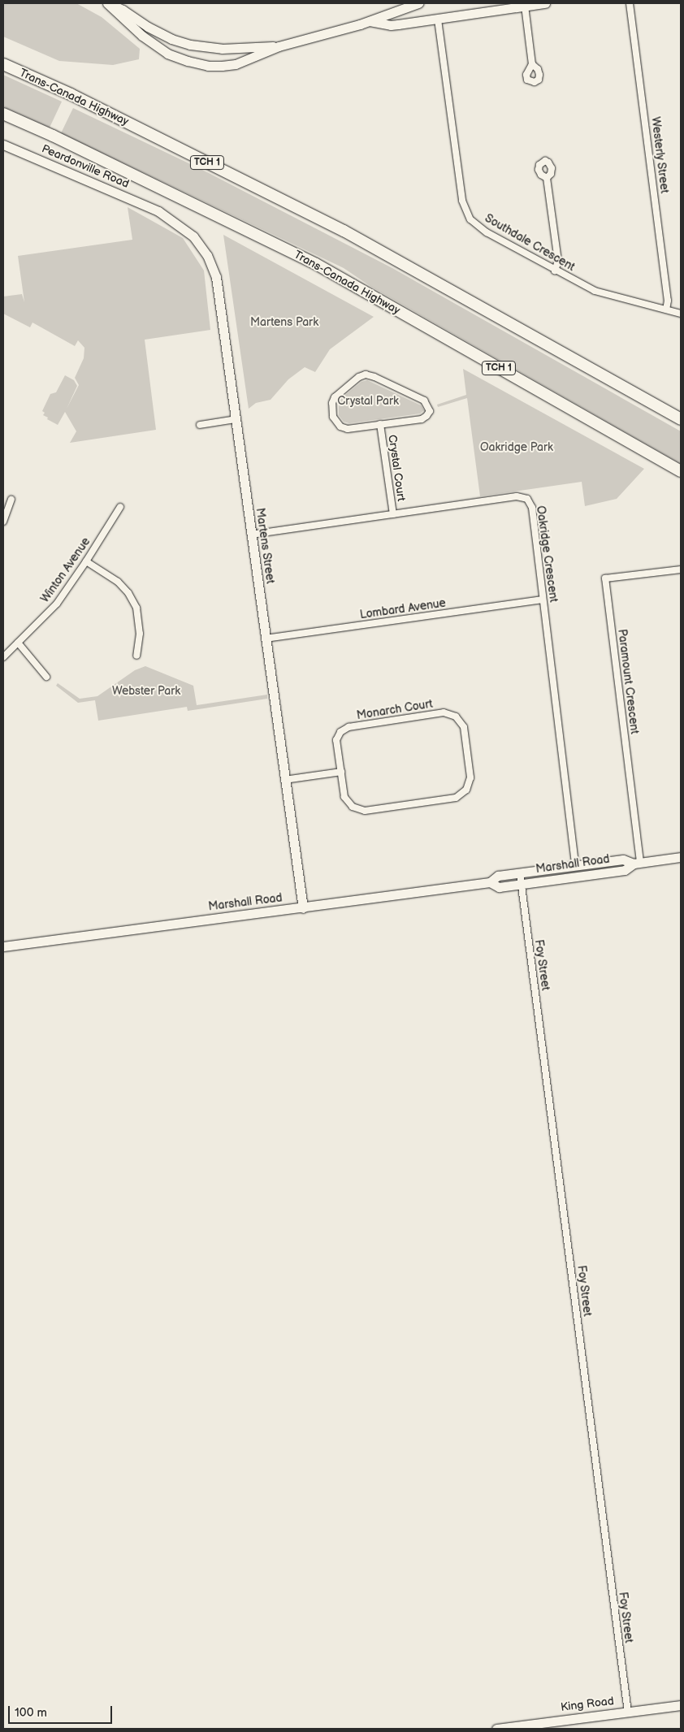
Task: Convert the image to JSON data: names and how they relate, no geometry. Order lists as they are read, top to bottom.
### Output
{
  "streets": {
    "highway": ["Trans-Canada Highway", "TCH 1"],
    "main road": [
      "Peardonville Road",
      "Martens Street",
      "Marshall Road",
      "King Road"
    ],
    "street": [
      "Westerly Street",
      "Southdale Crescent",
      "Crystal Court",
      "Oakridge Crescent",
      "Winton Avenue",
      "Lombard Avenue",
      "Paramount Crescent",
      "Monarch Court",
      "Foy Street"
    ]
  },
  "crossings": [
    ["Westerly Street", "Southdale Crescent"],
    ["Peardonville Road", "Martens Street"],
    ["Crystal Court", "Oakridge Crescent"],
    ["Martens Street", "Oakridge Crescent"],
    ["Martens Street", "Lombard Avenue"],
    ["Martens Street", "Marshall Road"],
    ["Oakridge Crescent", "Lombard Avenue"],
    ["Oakridge Crescent", "Marshall Road"],
    ["Paramount Crescent", "Marshall Road"],
    ["Marshall Road", "Foy Street"],
    ["Foy Street", "King Road"]
  ],
  "parks": [
    "Martens Park",
    "Crystal Park",
    "Oakridge Park",
    "Webster Park"
  ],
  "scale_bar": "100 m"
}
